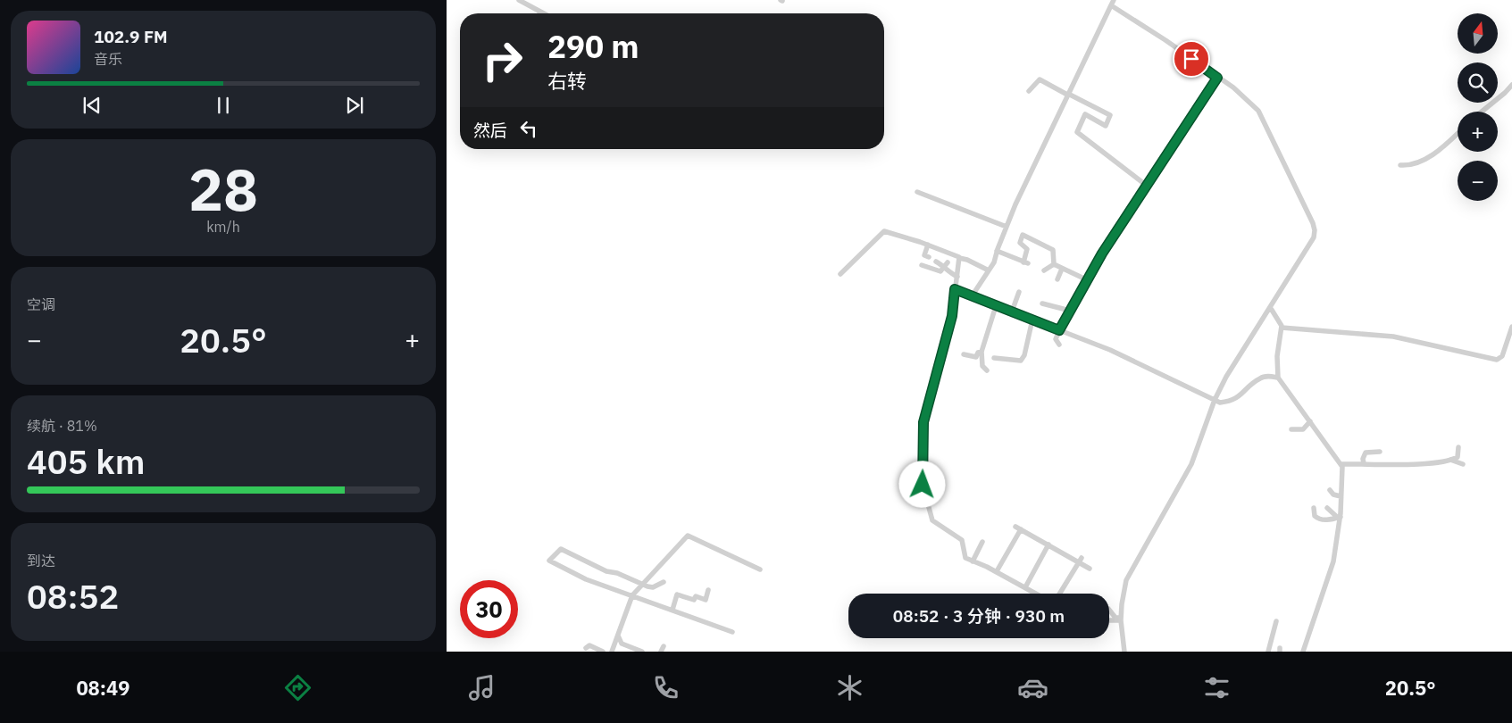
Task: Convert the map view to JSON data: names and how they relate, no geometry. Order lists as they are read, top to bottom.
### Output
{
  "north": "top",
  "page": {
    "map_buttons": ["+", "−"],
    "turn": ["290 m", "右转"],
    "song": ["102.9 FM", "音乐"],
    "then": "然后",
    "tile": [
      ["28", "km/h"],
      "空调",
      ["续航 · 81%", "405 km"],
      ["到达", "08:52"]
    ],
    "heat": ["−", "20.5°", "+"],
    "limit": "30",
    "trip": "08:52 · 3 分钟 · 930 m",
    "tabs": ["08:49", "20.5°"]
  }
}
